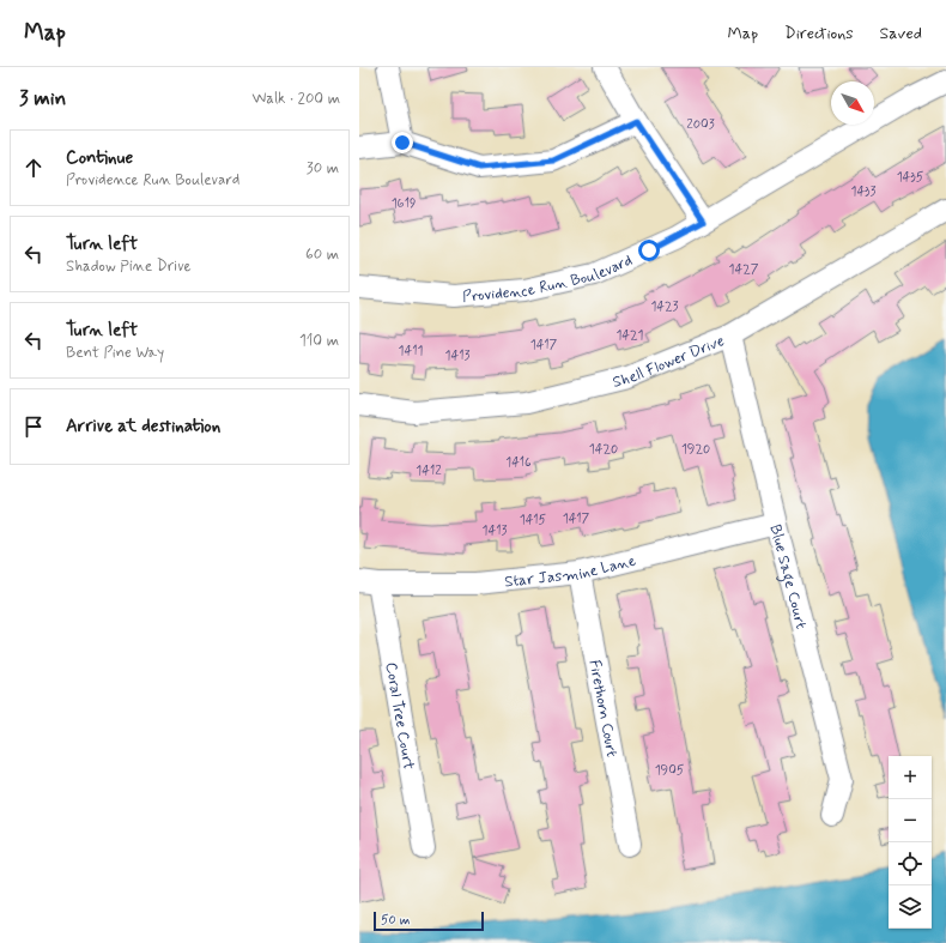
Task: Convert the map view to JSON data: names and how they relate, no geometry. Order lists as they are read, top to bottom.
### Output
{
  "streets": {
    "street": [
      "Providence Run Boulevard",
      "Shell Flower Drive",
      "Star Jasmine Lane",
      "Blue Sage Court",
      "Firethorn Court",
      "Coral Tree Court"
    ]
  },
  "crossings": [
    ["Shell Flower Drive", "Blue Sage Court"],
    ["Star Jasmine Lane", "Blue Sage Court"],
    ["Star Jasmine Lane", "Firethorn Court"],
    ["Star Jasmine Lane", "Coral Tree Court"]
  ],
  "house_numbers": [
    "2003",
    "1435",
    "1433",
    "1619",
    "1427",
    "1423",
    "1421",
    "1417",
    "1411",
    "1413",
    "1420",
    "1920",
    "1416",
    "1412",
    "1417",
    "1415",
    "1413",
    "1905"
  ],
  "scale_bar": "50 m",
  "north": "bottom right",
  "page": {
    "header": "Map",
    "nav": ["Map", "Directions", "Saved"],
    "heading": ["3 min", "Walk · 200 m"],
    "list": [
      ["Continue", "Providence Run Boulevard", "30 m"],
      ["Turn left", "Shadow Pine Drive", "60 m"],
      ["Turn left", "Bent Pine Way", "110 m"],
      "Arrive at destination"
    ],
    "map_buttons": ["+", "−"],
    "scale": "50 m"
  }
}
